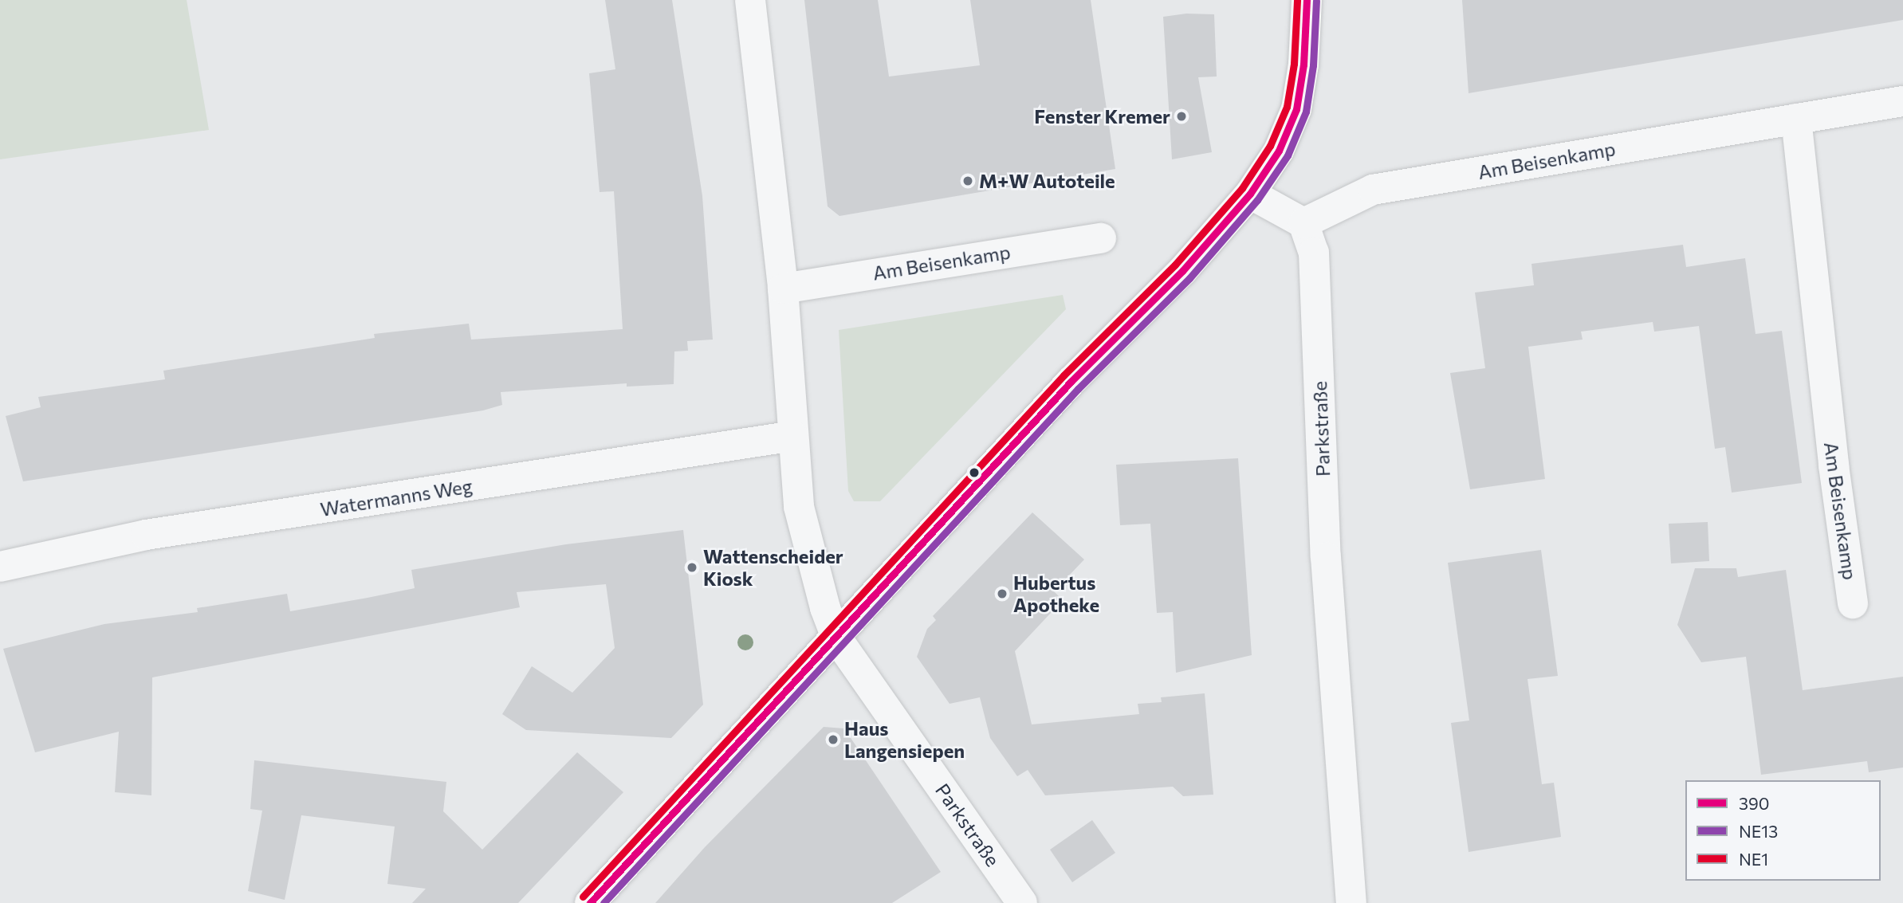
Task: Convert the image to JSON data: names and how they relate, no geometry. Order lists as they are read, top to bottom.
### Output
{
  "streets": {
    "street": ["Am Beisenkamp", "Parkstraße", "Watermanns Weg"]
  },
  "crossings": [
    ["Am Beisenkamp", "Parkstraße"],
    ["Parkstraße", "Watermanns Weg"]
  ],
  "places": [
    "Fenster Kremer",
    "M+W Autoteile",
    "Wattenscheider Kiosk",
    "Hubertus Apotheke",
    "Haus Langensiepen"
  ],
  "lines": ["transit line 390", "transit line NE1", "transit line NE13"],
  "legend": ["390", "NE13", "NE1"]
}
